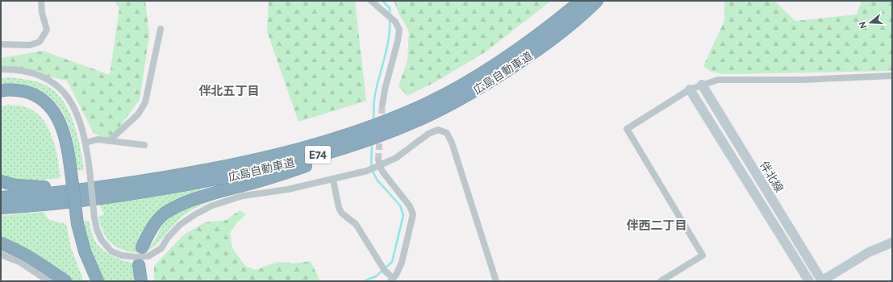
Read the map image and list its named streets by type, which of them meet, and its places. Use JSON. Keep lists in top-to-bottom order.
{
  "streets": {
    "highway": ["広島自動車道", "E74"],
    "street": ["伴北線"]
  },
  "districts": ["伴北五丁目", "伴西二丁目"],
  "north": "left"
}
